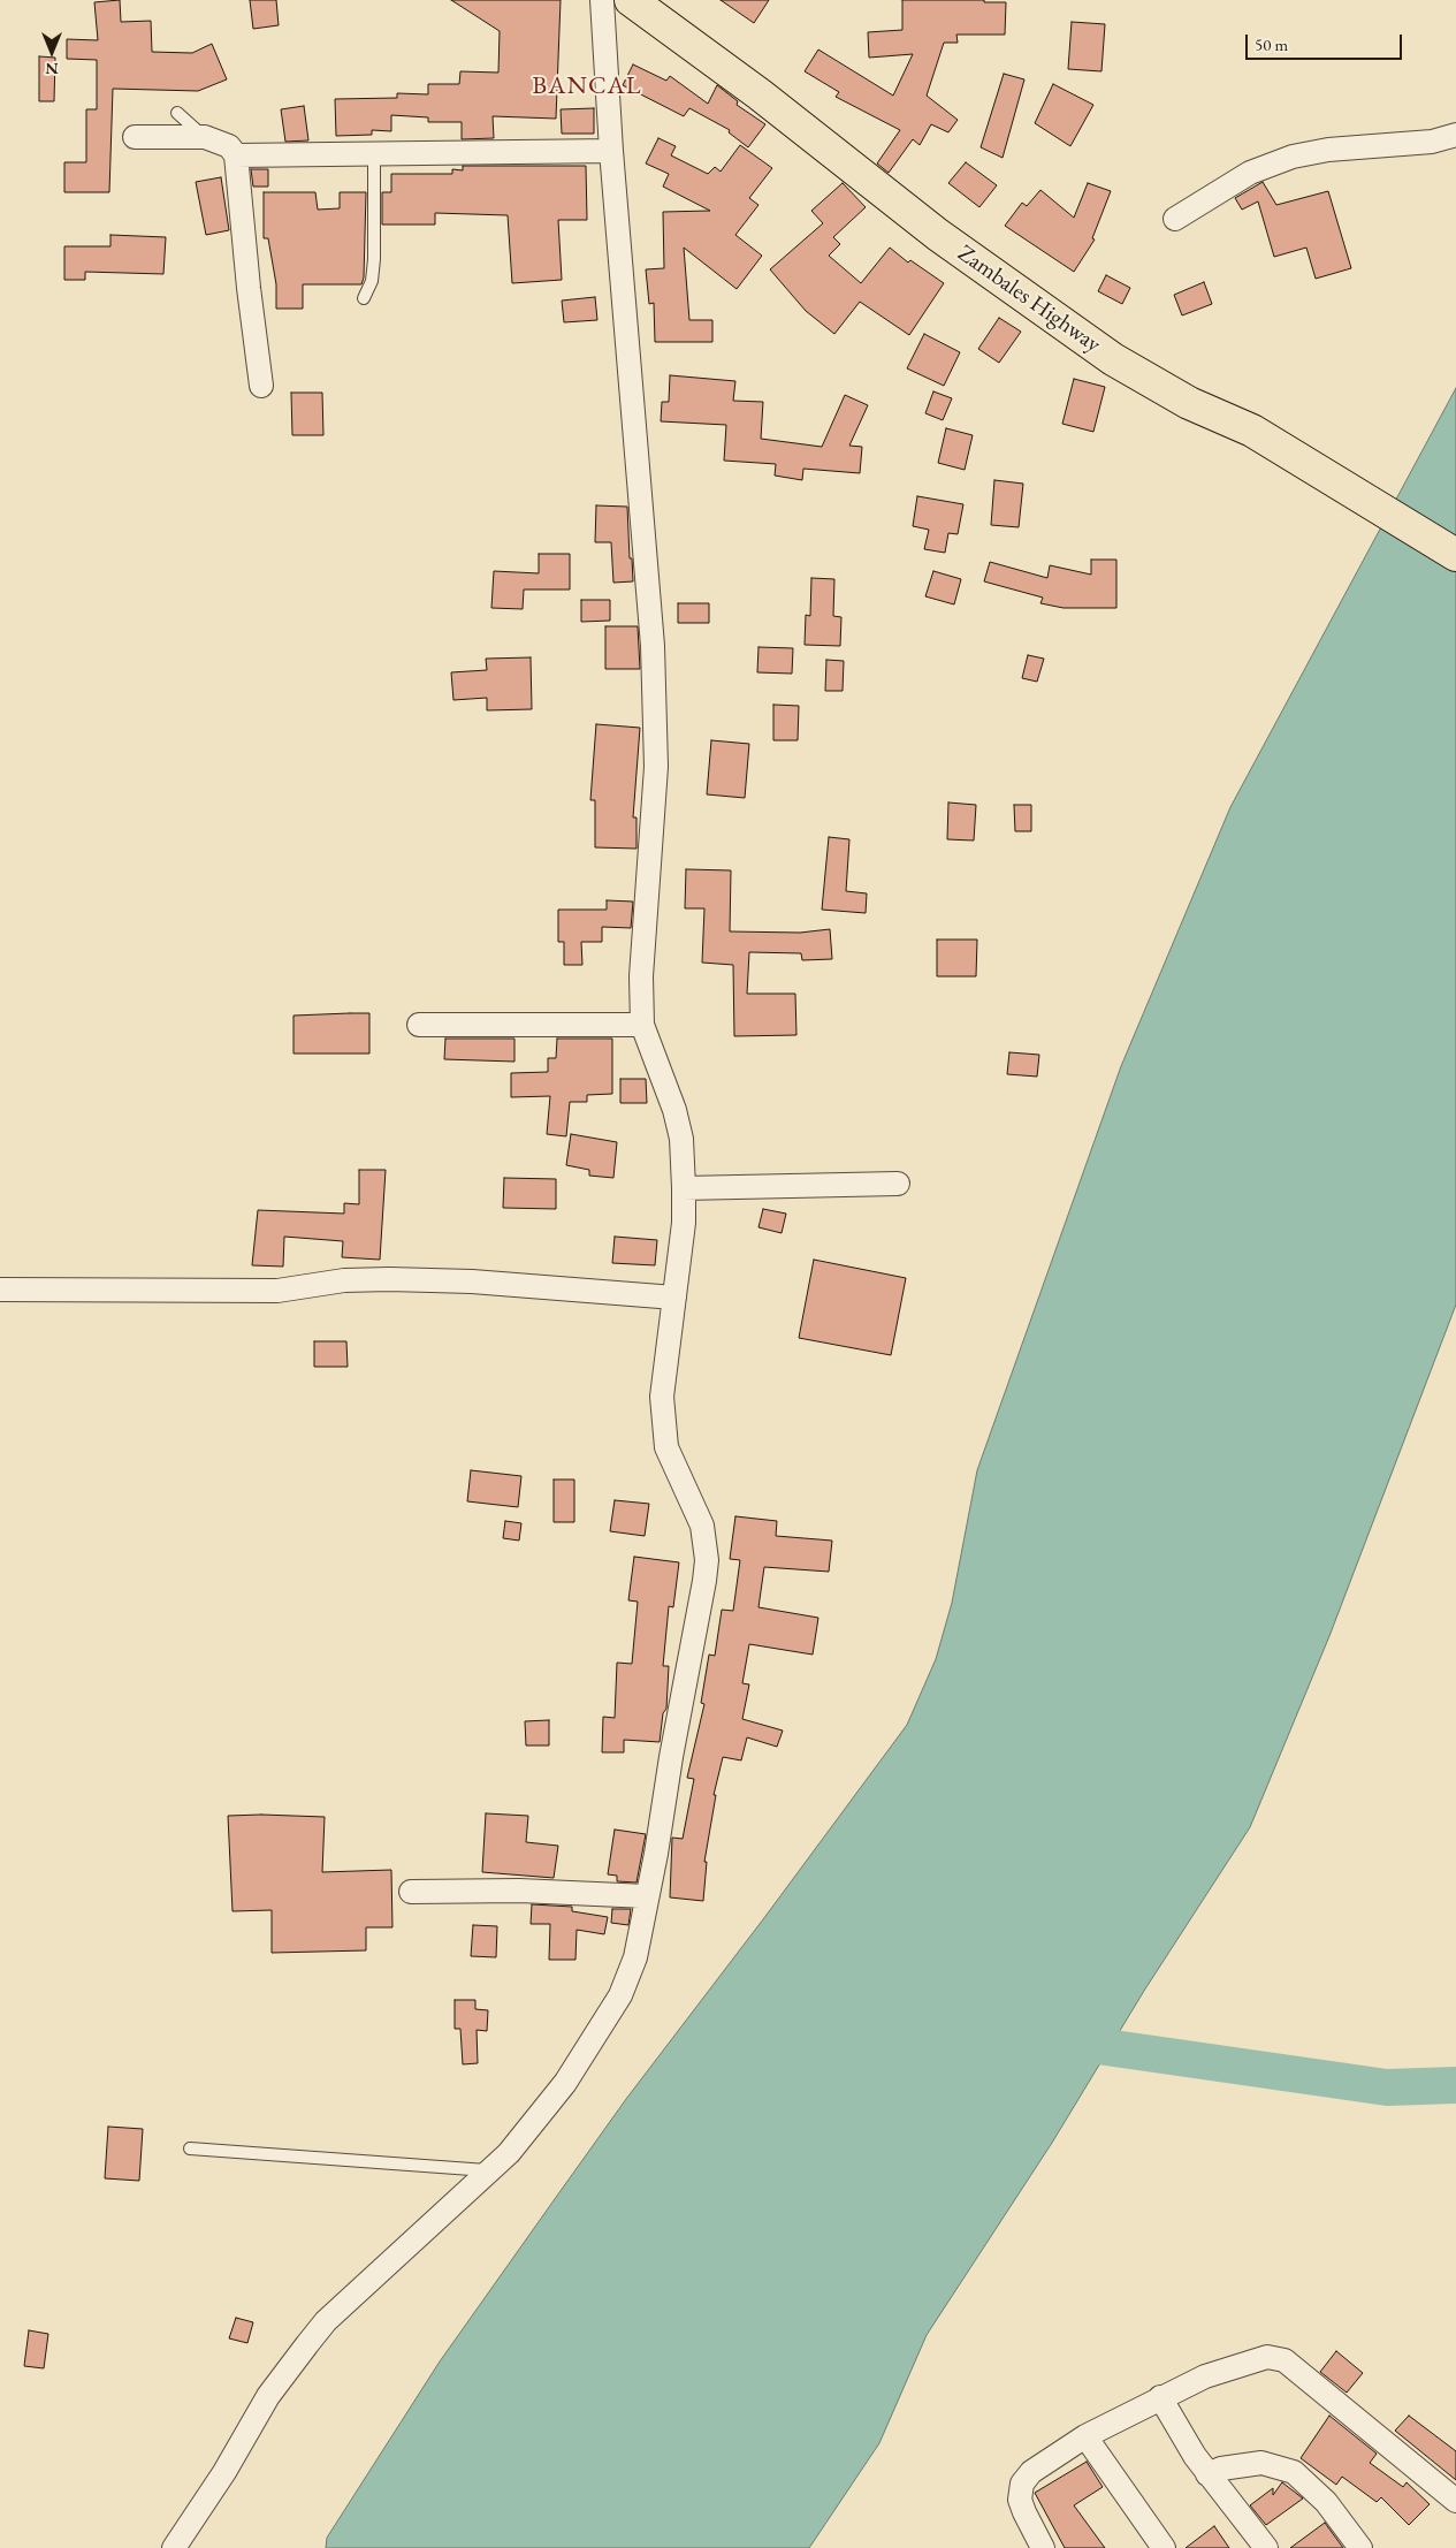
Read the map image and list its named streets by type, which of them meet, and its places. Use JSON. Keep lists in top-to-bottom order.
{
  "streets": {
    "main road": ["Zambales Highway"]
  },
  "districts": ["BANCAL"],
  "scale_bar": "50 m",
  "north": "bottom"
}
